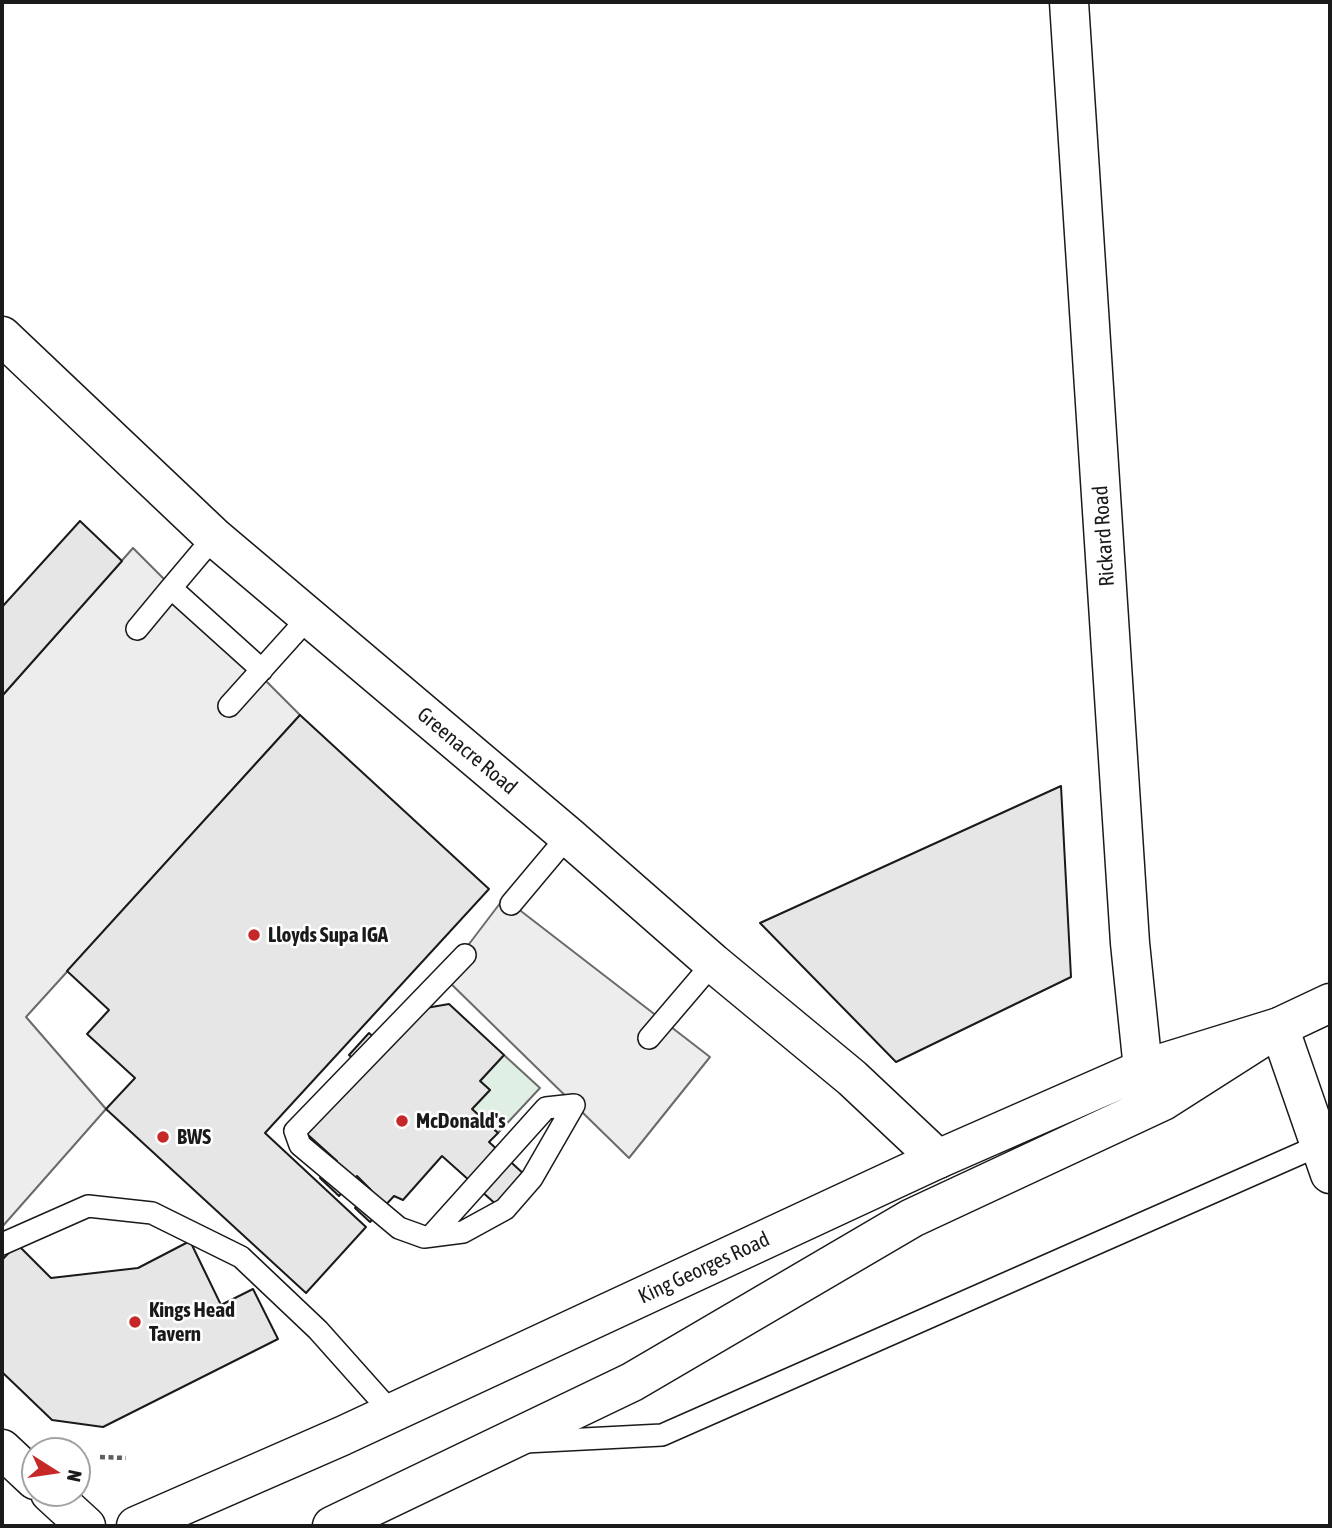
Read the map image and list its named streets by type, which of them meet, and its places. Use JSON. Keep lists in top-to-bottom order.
{
  "streets": {
    "main road": ["Rickard Road", "Greenacre Road", "King Georges Road"]
  },
  "crossings": [
    ["Rickard Road", "King Georges Road"],
    ["Greenacre Road", "King Georges Road"]
  ],
  "places": [
    "Lloyds Supa IGA",
    "McDonald's",
    "BWS",
    "Kings Head Tavern"
  ],
  "north": "right"
}
